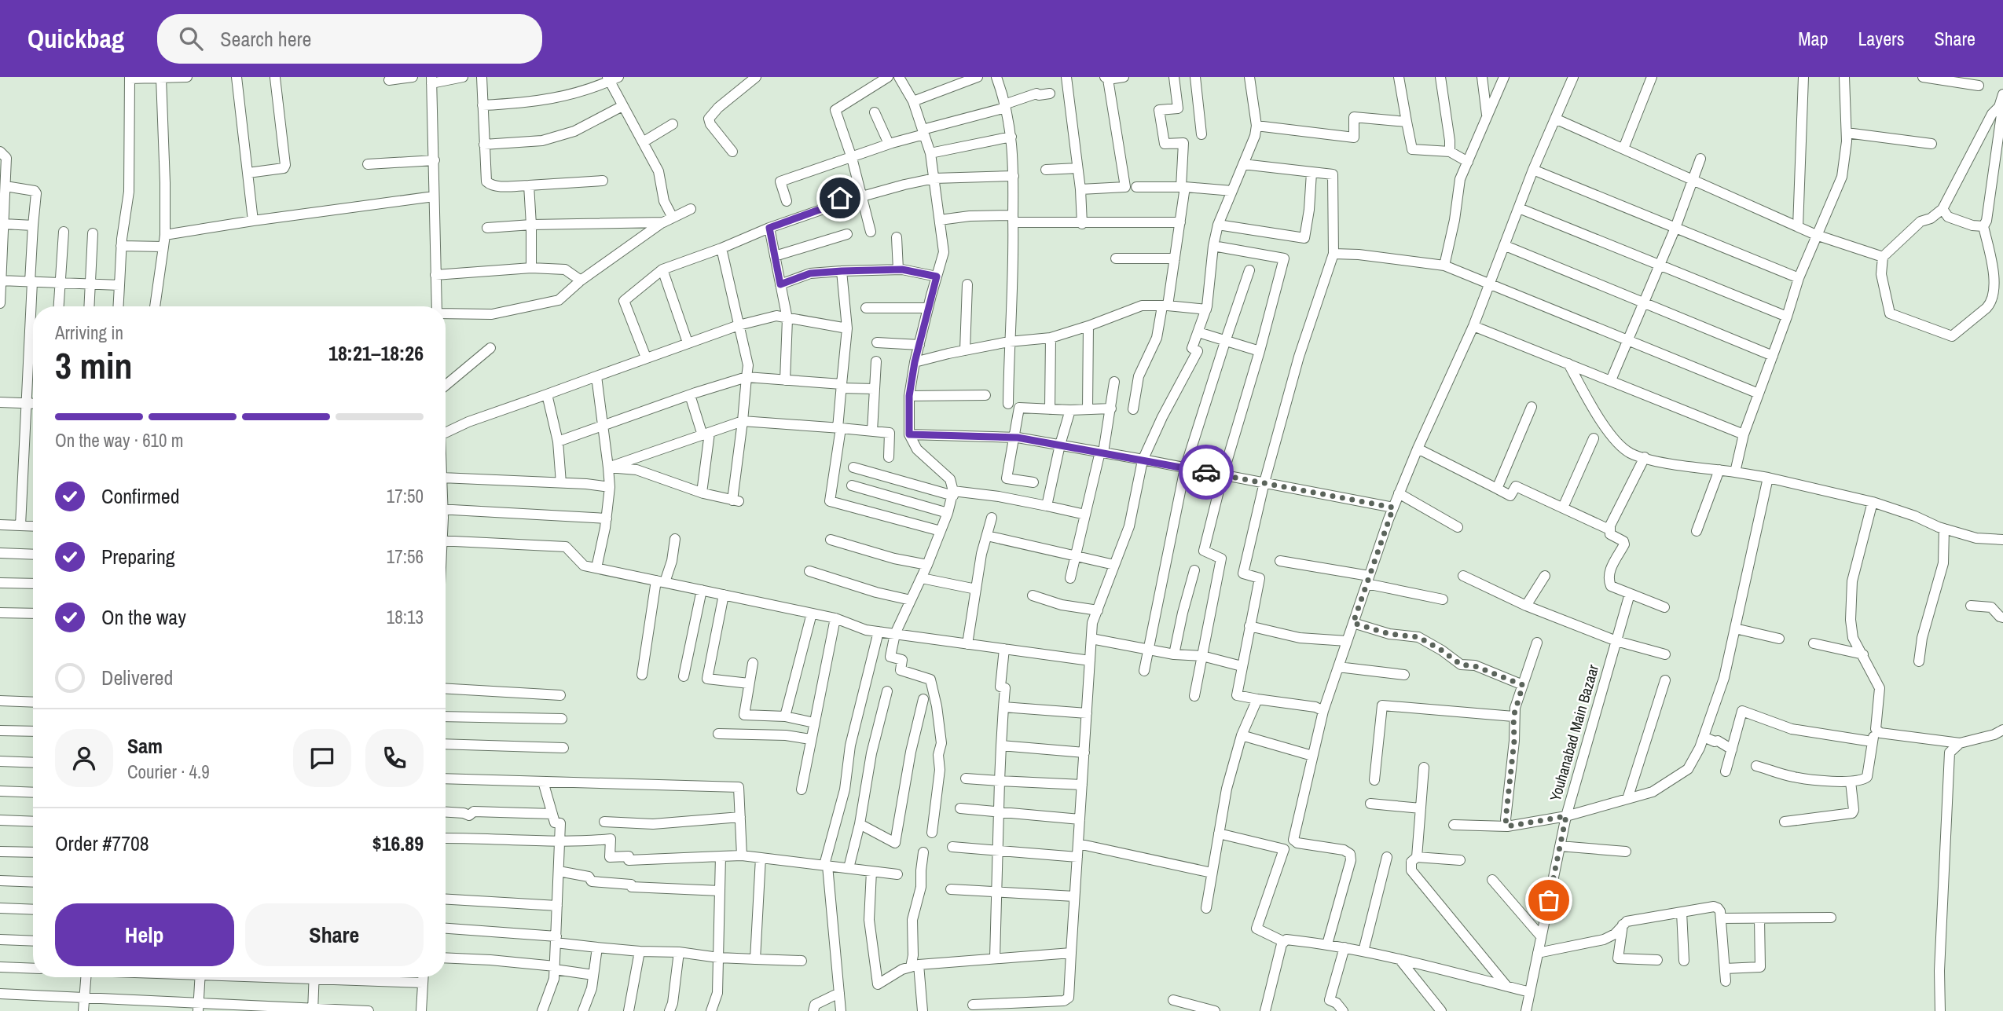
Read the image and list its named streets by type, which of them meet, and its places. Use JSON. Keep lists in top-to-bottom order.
{
  "streets": {
    "street": ["Youhanabad Main Bazaar"]
  },
  "page": {
    "header": "Quickbag",
    "search": "Search here",
    "nav": ["Map", "Layers", "Share"],
    "heading": ["3 min", "Arriving in", "18:21–18:26"],
    "panel": [
      "Sam",
      "Courier · 4.9",
      "Order #7708",
      "$16.89"
    ],
    "bar": "On the way · 610 m",
    "list": [
      ["Confirmed", "17:50"],
      ["Preparing", "17:56"],
      ["On the way", "18:13"],
      "Delivered"
    ],
    "buttons": ["Help", "Share"]
  }
}
